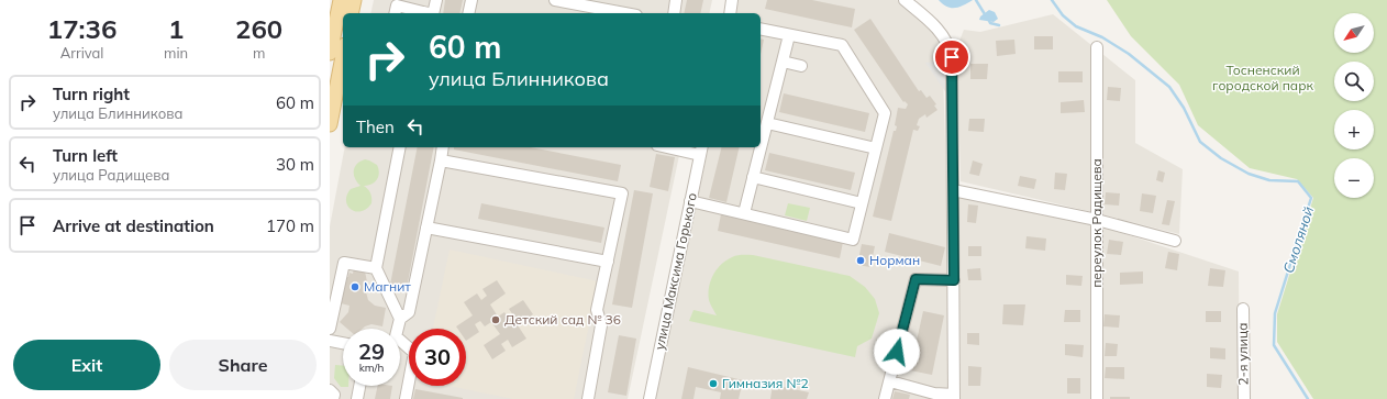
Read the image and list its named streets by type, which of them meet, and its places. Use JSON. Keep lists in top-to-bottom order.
{
  "streets": {
    "street": ["переулок Радищева", "улица Максима Горького", "2-я улица"]
  },
  "water": ["Смоляной"],
  "parks": ["Тосненский городской парк"],
  "places": [
    "Норман",
    "Магнит",
    "Детский сад № 36",
    "Гимназия №2"
  ],
  "north": "bottom left",
  "page": {
    "eta": [
      "17:36",
      "Arrival",
      "1",
      "min",
      "260",
      "m"
    ],
    "map_buttons": ["+", "−"],
    "turn": ["60 m", "улица Блинникова"],
    "list": [
      {
        "name": "Turn right",
        "note": "улица Блинникова",
        "value": "60 m"
      },
      {
        "name": "Turn left",
        "note": "улица Радищева",
        "value": "30 m"
      },
      {
        "name": "Arrive at destination",
        "value": "170 m"
      }
    ],
    "then": "Then",
    "speed": "29 km/h",
    "limit": "30",
    "buttons": ["Exit", "Share"]
  }
}
